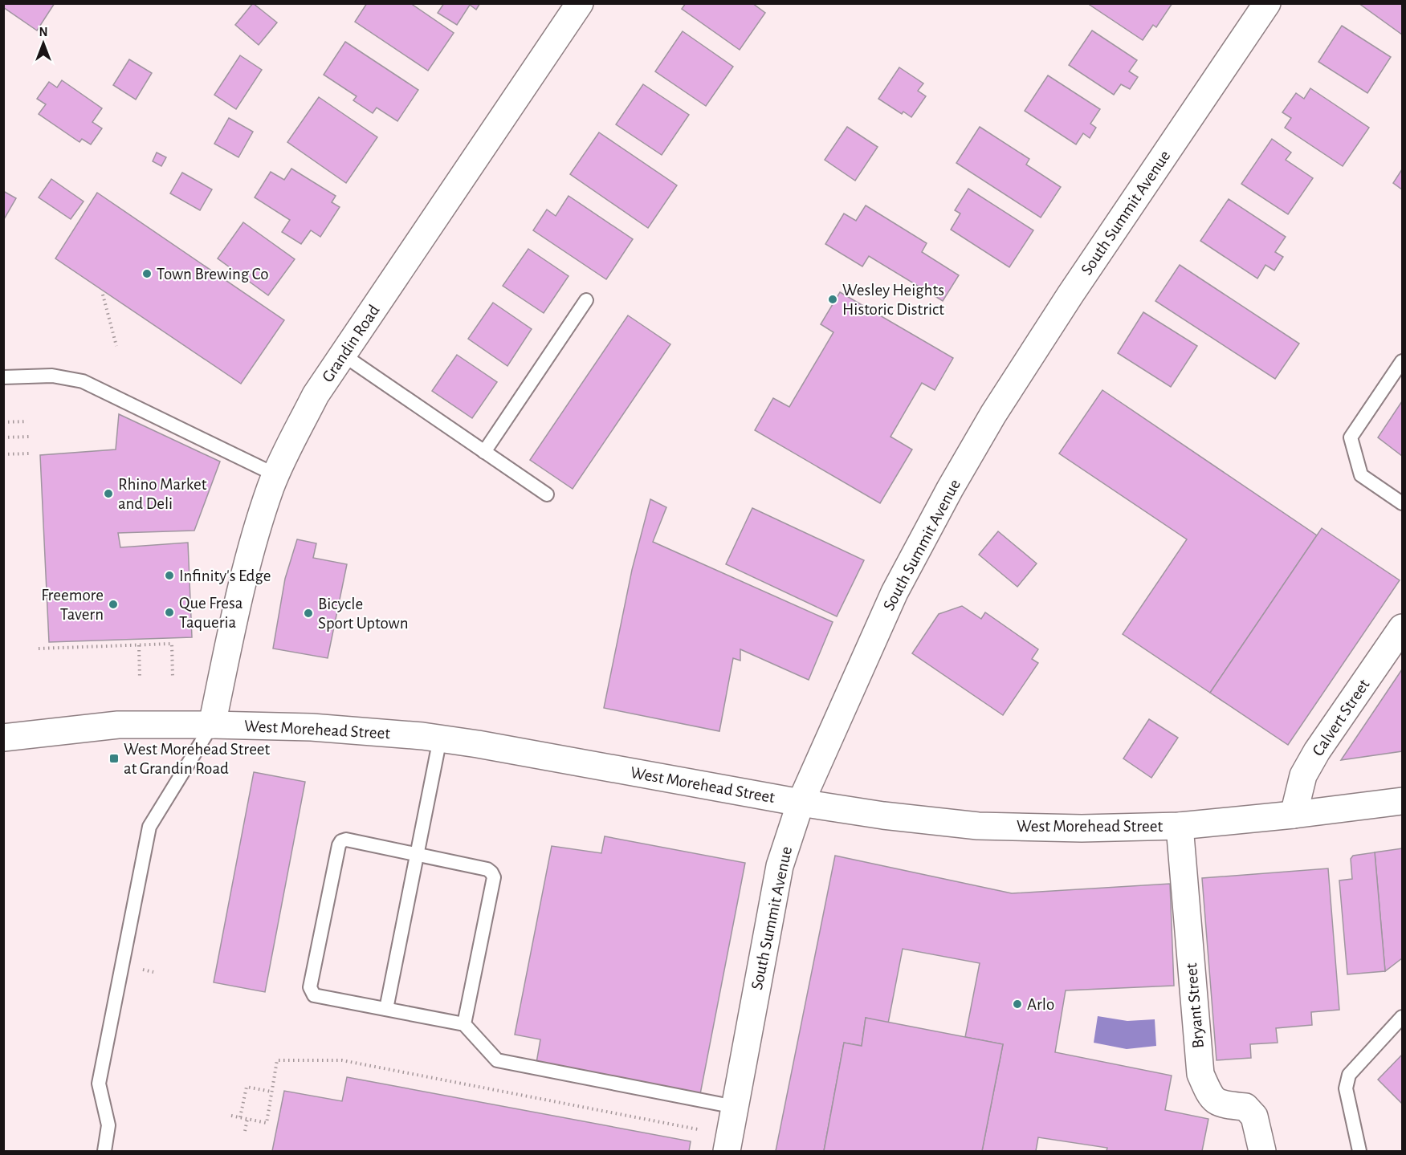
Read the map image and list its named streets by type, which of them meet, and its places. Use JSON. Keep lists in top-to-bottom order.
{
  "streets": {
    "street": [
      "South Summit Avenue",
      "Grandin Road",
      "Calvert Street",
      "West Morehead Street",
      "Bryant Street"
    ]
  },
  "crossings": [
    ["South Summit Avenue", "West Morehead Street"],
    ["Grandin Road", "West Morehead Street"],
    ["Calvert Street", "West Morehead Street"],
    ["West Morehead Street", "Bryant Street"]
  ],
  "places": {
    "other": [
      "Town Brewing Co",
      "Wesley Heights Historic District",
      "Rhino Market and Deli",
      "Infinity's Edge",
      "Freemore Tavern",
      "Que Fresa Taqueria",
      "Bicycle Sport Uptown",
      "Arlo"
    ],
    "transit": ["West Morehead Street at Grandin Road"]
  },
  "north": "top"
}
